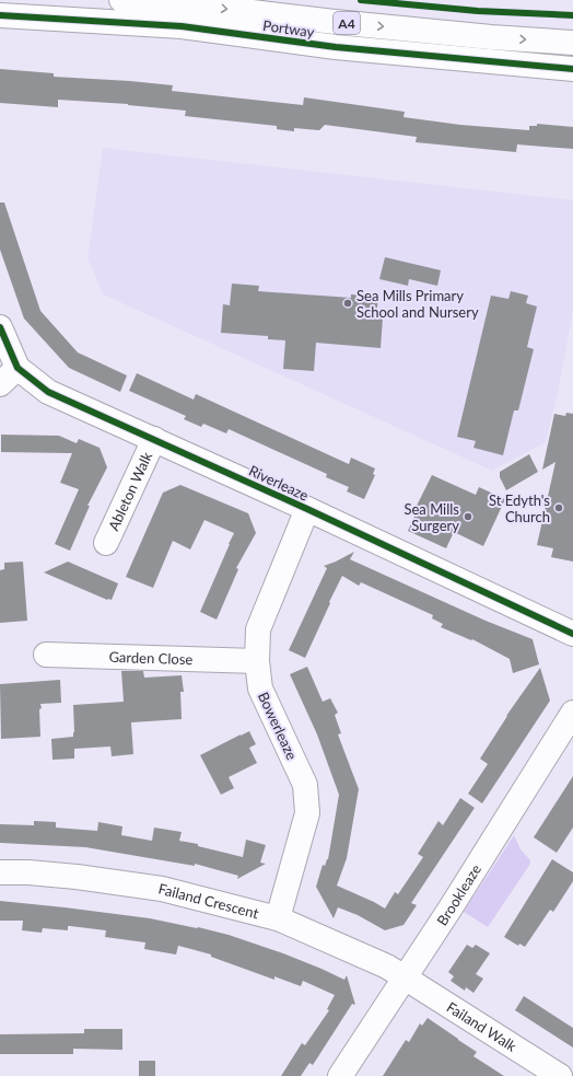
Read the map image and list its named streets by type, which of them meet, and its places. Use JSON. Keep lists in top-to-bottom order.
{
  "streets": {
    "main road": [
      "A4",
      "Portway",
      "Riverleaze",
      "Ableton Walk",
      "Garden Close",
      "Bowerleaze",
      "Brookleaze",
      "Failand Crescent",
      "Failand Walk"
    ]
  },
  "crossings": [
    ["Riverleaze", "Ableton Walk"],
    ["Riverleaze", "Bowerleaze"],
    ["Garden Close", "Bowerleaze"],
    ["Bowerleaze", "Failand Crescent"],
    ["Brookleaze", "Failand Crescent"],
    ["Brookleaze", "Failand Walk"],
    ["Failand Crescent", "Failand Walk"]
  ],
  "places": ["Sea Mills Primary School and Nursery", "St Edyth's Church", "Sea Mills Surgery"]
}
